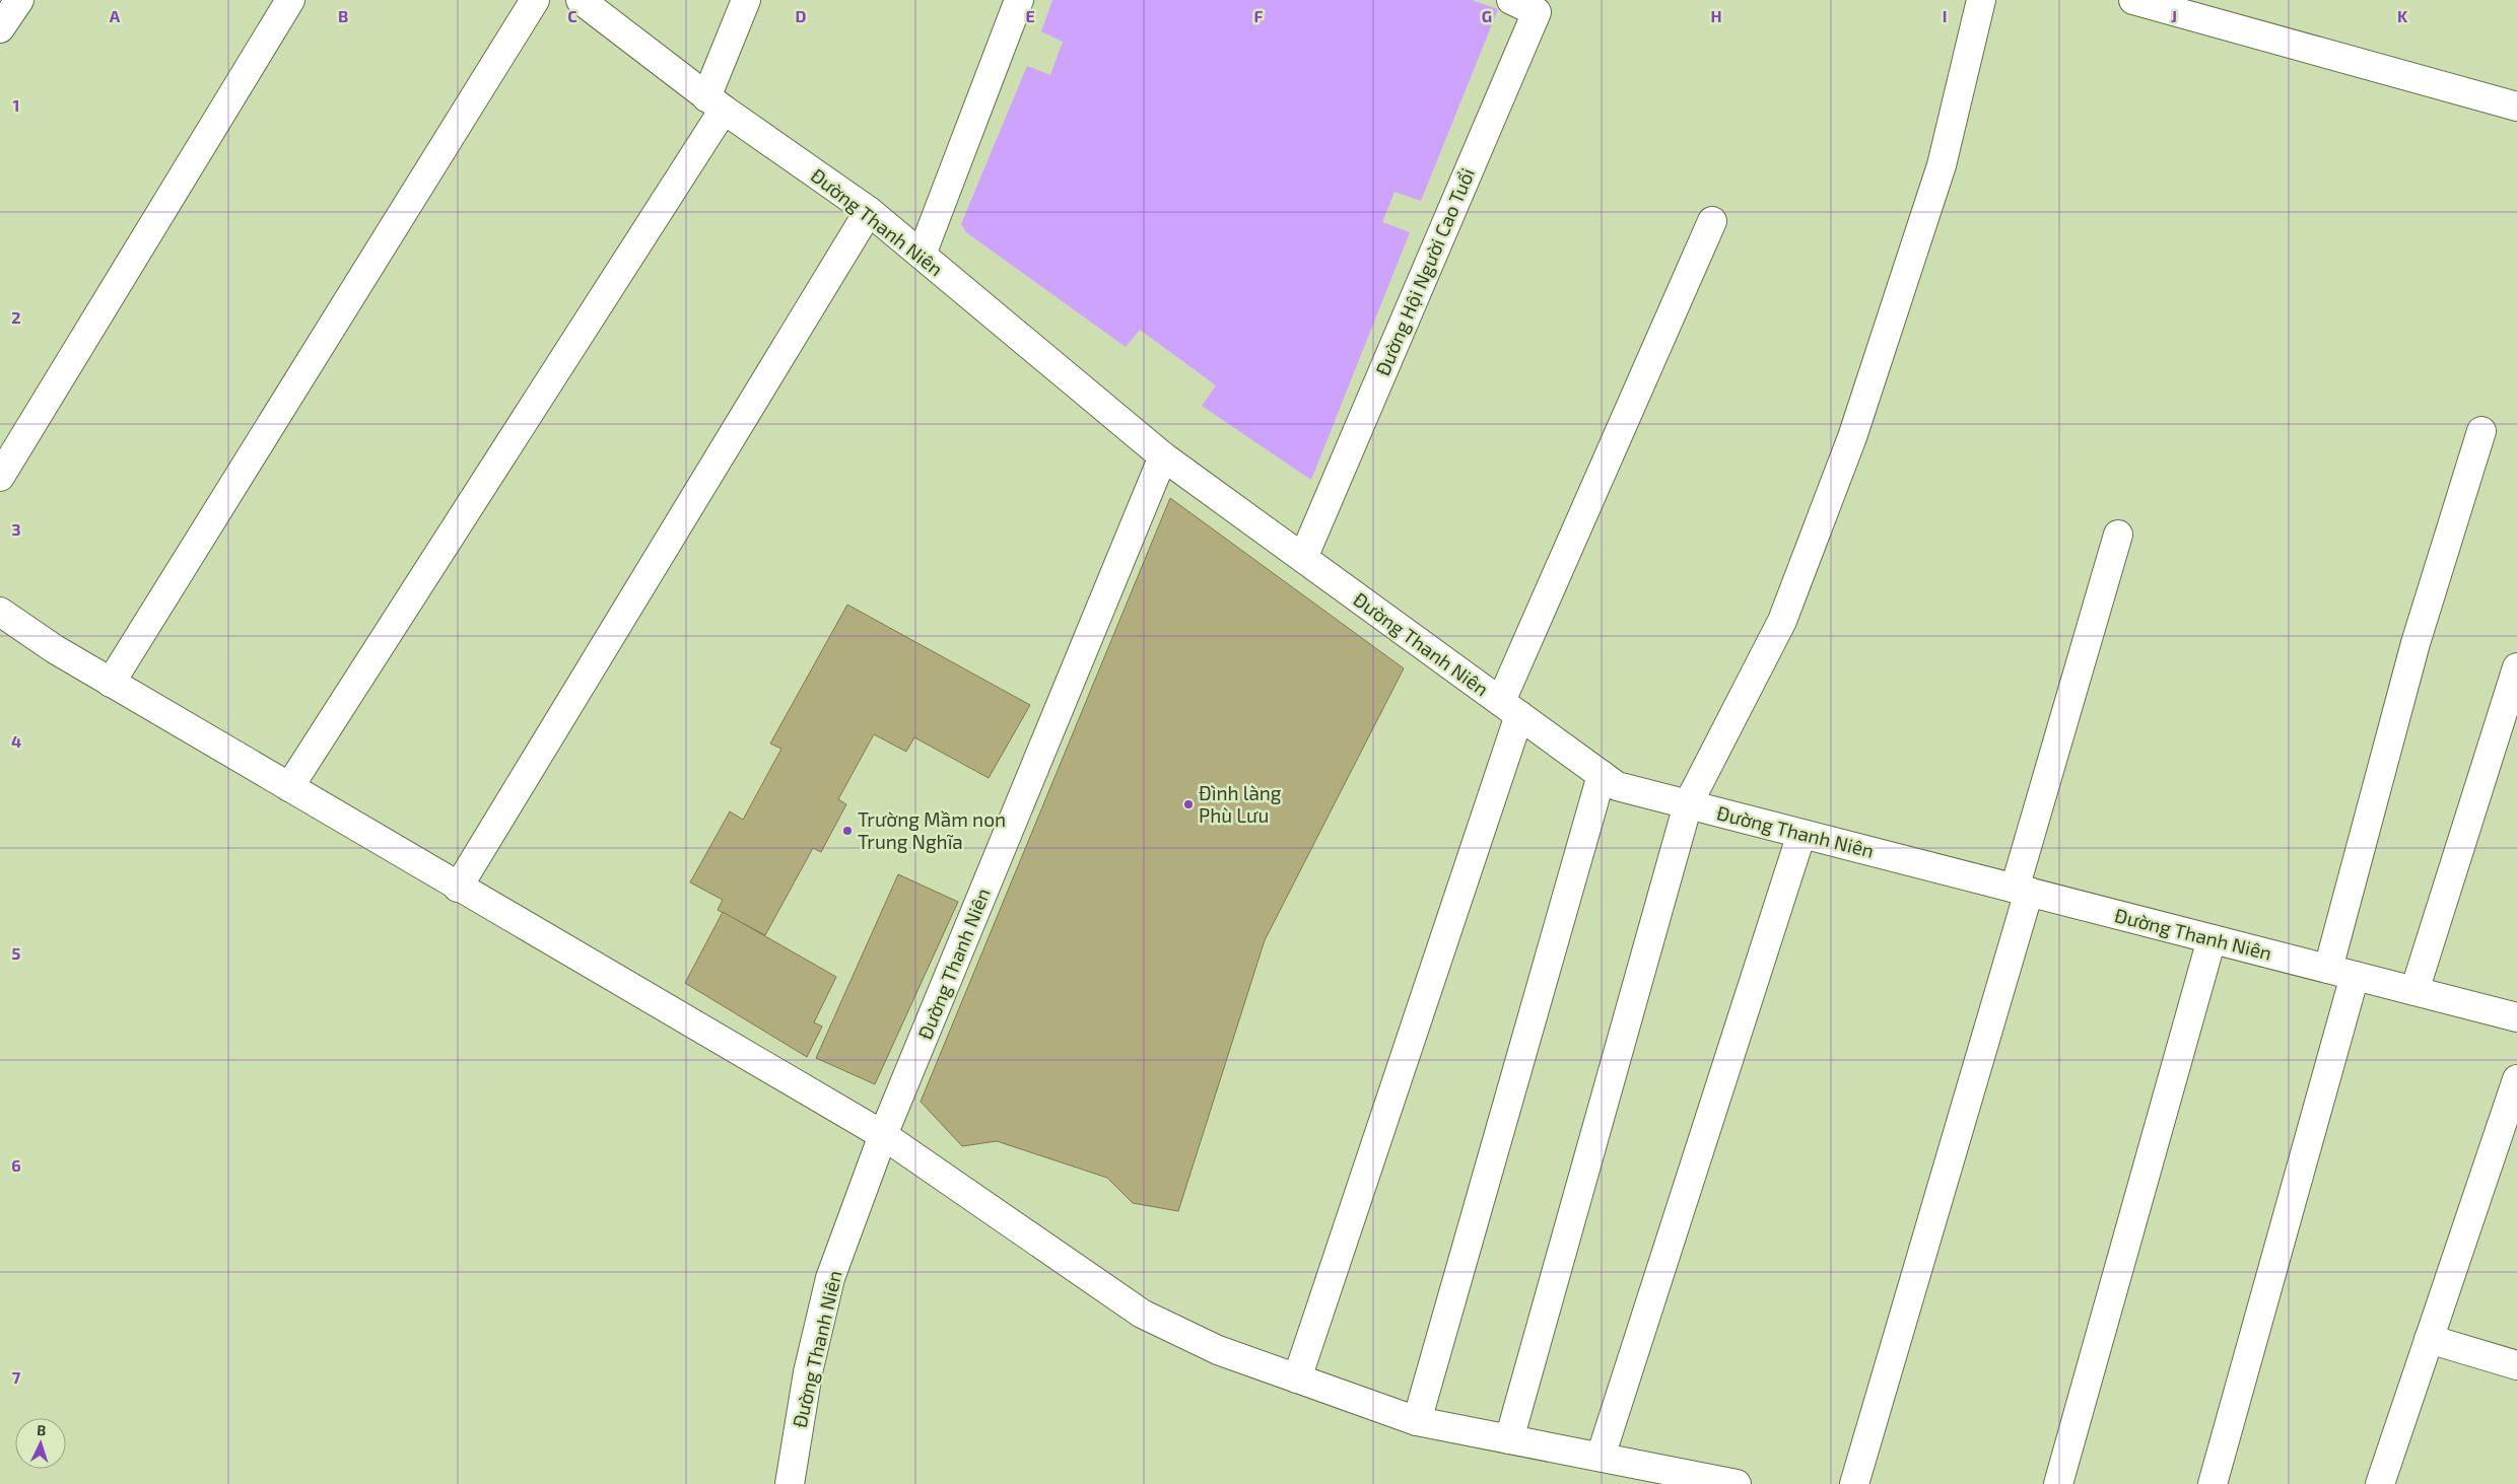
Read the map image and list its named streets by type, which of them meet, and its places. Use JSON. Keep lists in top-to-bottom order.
{
  "streets": {
    "street": ["Đường Thanh Niên", "Đường Hội Người Cao Tuổi"]
  },
  "crossings": [
    ["Đường Thanh Niên", "Đường Hội Người Cao Tuổi"]
  ],
  "places": ["Đình làng Phù Lưu", "Trường Mầm non Trung Nghĩa"],
  "north": "top",
  "grid": {
    "columns": [
      "A",
      "B",
      "C",
      "D",
      "E",
      "F",
      "G",
      "H",
      "I",
      "J",
      "K"
    ],
    "rows": [
      "1",
      "2",
      "3",
      "4",
      "5",
      "6",
      "7"
    ]
  }
}
